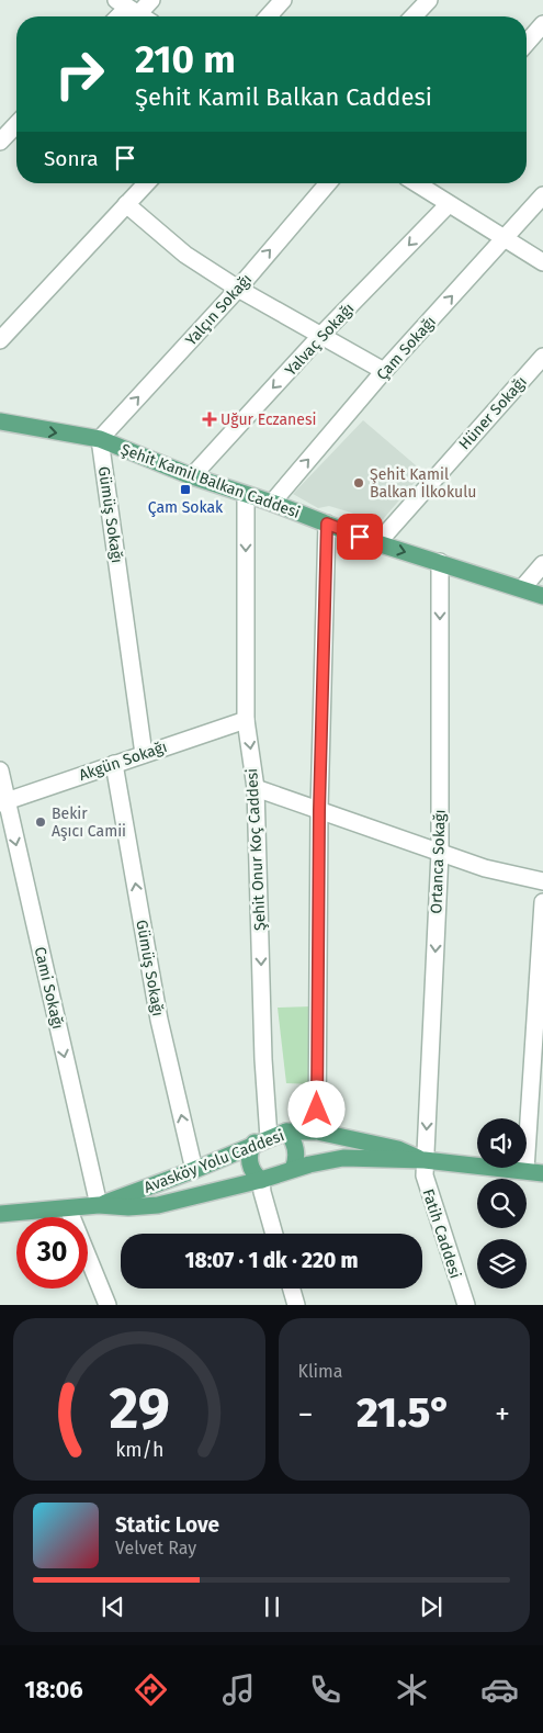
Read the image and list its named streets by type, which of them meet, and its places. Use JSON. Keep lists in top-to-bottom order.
{
  "streets": {
    "main road": ["Şehit Kamil Balkan Caddesi", "Avasköy Yolu Caddesi"],
    "street": [
      "Yalçın Sokağı",
      "Yalvaç Sokağı",
      "Çam Sokağı",
      "Hüner Sokağı",
      "Gümüş Sokağı",
      "Akgün Sokağı",
      "Şehit Onur Koç Caddesi",
      "Ortanca Sokağı",
      "Cami Sokağı",
      "Fatih Caddesi"
    ]
  },
  "crossings": [
    ["Yalçın Sokağı", "Şehit Kamil Balkan Caddesi"],
    ["Yalçın Sokağı", "Gümüş Sokağı"],
    ["Yalvaç Sokağı", "Şehit Kamil Balkan Caddesi"],
    ["Çam Sokağı", "Şehit Kamil Balkan Caddesi"],
    ["Hüner Sokağı", "Şehit Kamil Balkan Caddesi"],
    ["Şehit Kamil Balkan Caddesi", "Gümüş Sokağı"],
    ["Şehit Kamil Balkan Caddesi", "Şehit Onur Koç Caddesi"],
    ["Şehit Kamil Balkan Caddesi", "Ortanca Sokağı"],
    ["Gümüş Sokağı", "Akgün Sokağı"],
    ["Gümüş Sokağı", "Avasköy Yolu Caddesi"],
    ["Akgün Sokağı", "Şehit Onur Koç Caddesi"],
    ["Akgün Sokağı", "Cami Sokağı"],
    ["Şehit Onur Koç Caddesi", "Avasköy Yolu Caddesi"],
    ["Ortanca Sokağı", "Avasköy Yolu Caddesi"],
    ["Ortanca Sokağı", "Fatih Caddesi"],
    ["Cami Sokağı", "Avasköy Yolu Caddesi"],
    ["Avasköy Yolu Caddesi", "Fatih Caddesi"]
  ],
  "one_way": [
    "Yalvaç Sokağı",
    "Çam Sokağı",
    "Gümüş Sokağı",
    "Cami Sokağı"
  ],
  "places": {
    "health": ["Uğur Eczanesi"],
    "other": ["Şehit Kamil Balkan İlkokulu", "Bekir Aşıcı Camii"],
    "transit": ["Çam Sokak"]
  },
  "page": {
    "turn": ["210 m", "Şehit Kamil Balkan Caddesi"],
    "then": "Sonra",
    "limit": "30",
    "trip": "18:07 · 1 dk · 220 m",
    "tile": "Klima",
    "heat": ["−", "21.5°", "+"],
    "song": ["Static Love", "Velvet Ray"],
    "tabs": "18:06",
    "gauge": ["29", "km/h"]
  }
}
